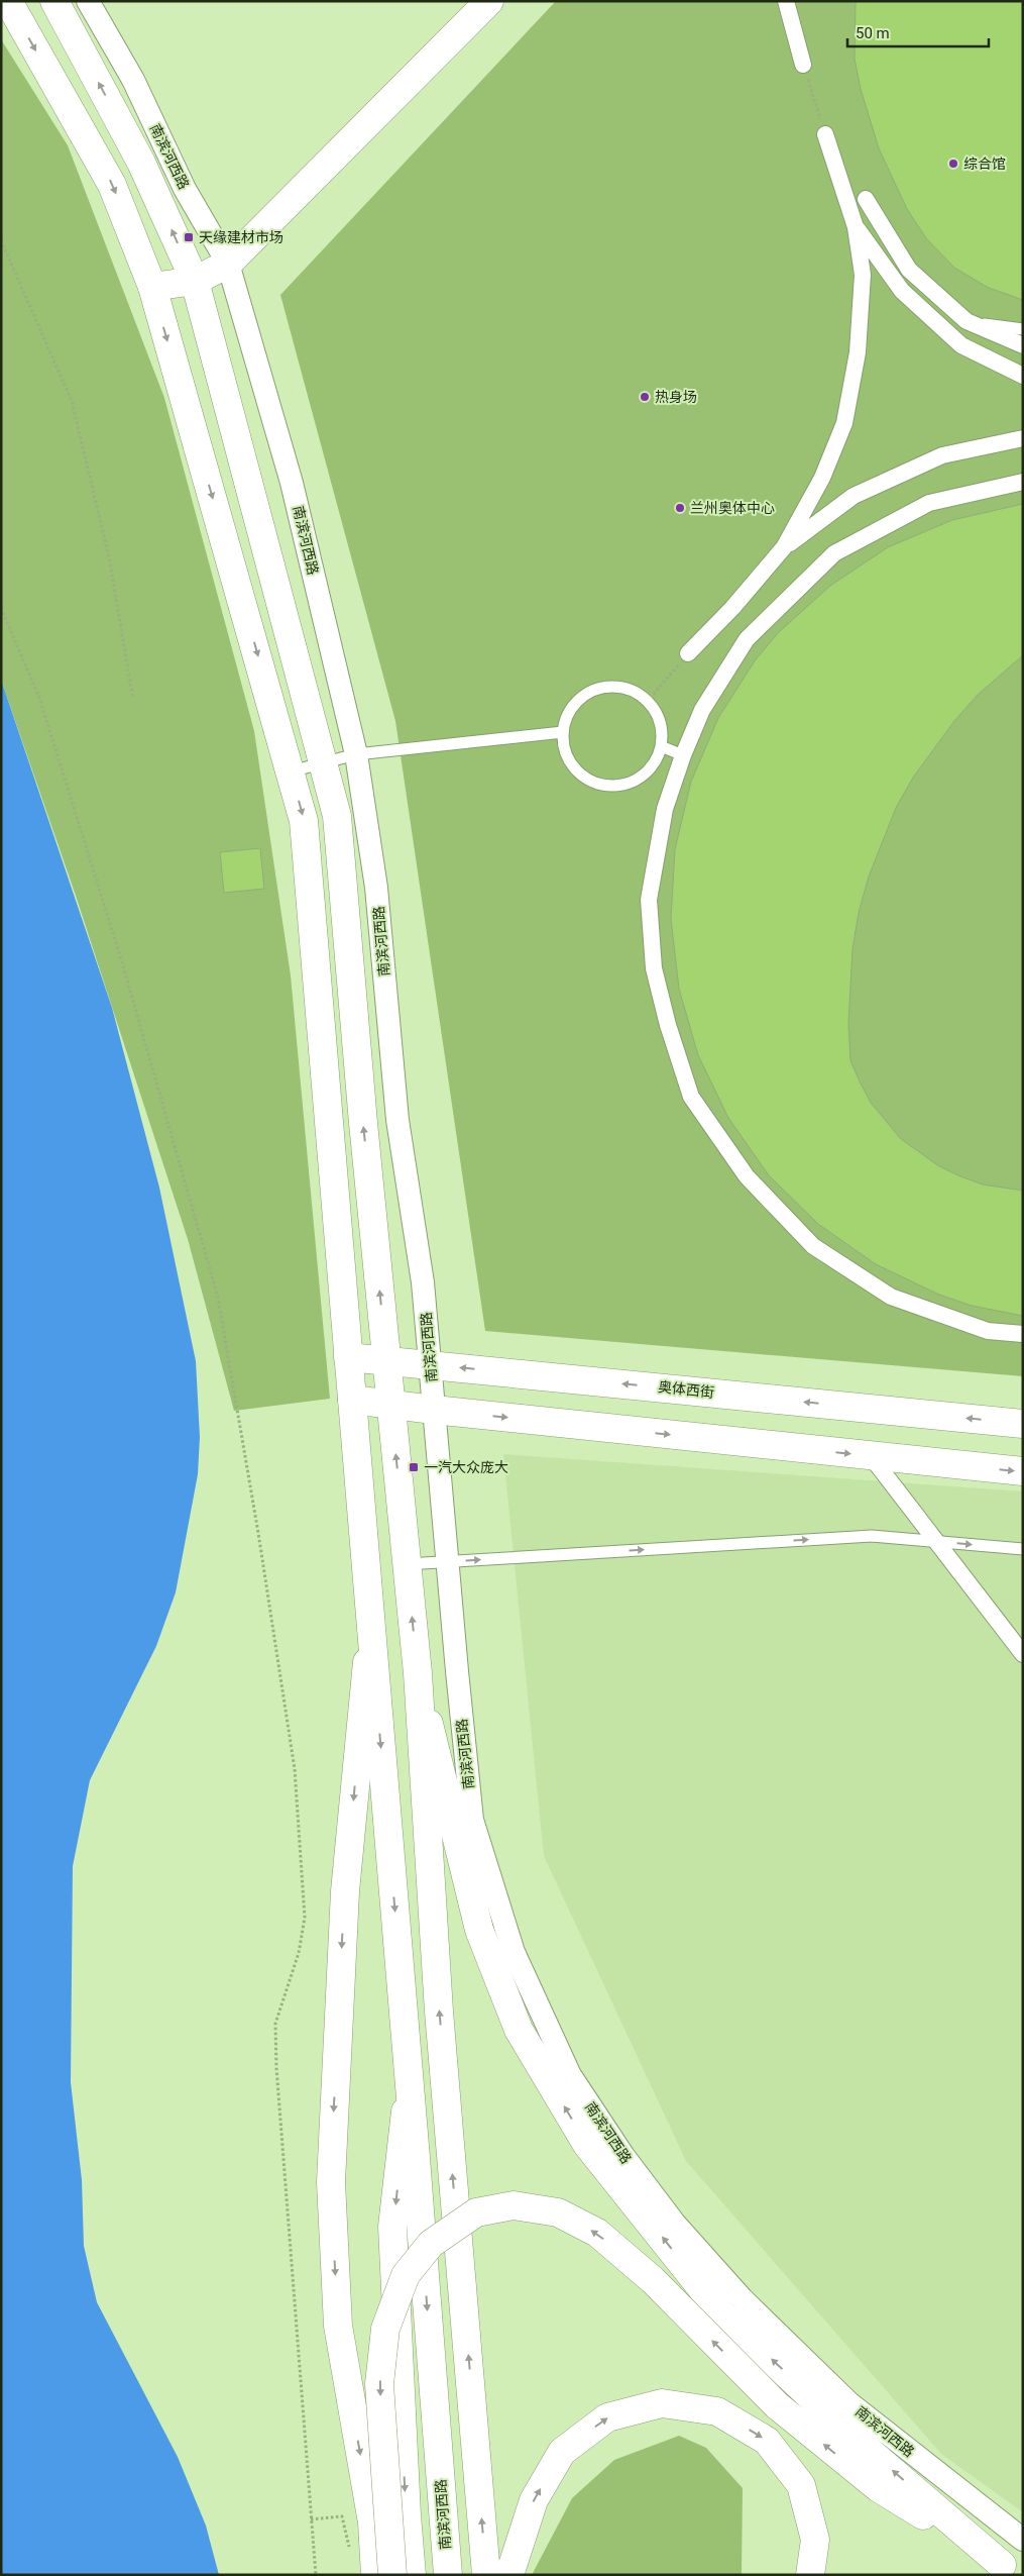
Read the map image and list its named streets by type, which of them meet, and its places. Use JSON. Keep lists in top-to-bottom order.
{
  "streets": {
    "main road": ["南滨河西路", "奥体西街"]
  },
  "crossings": [
    ["南滨河西路", "奥体西街"]
  ],
  "places": {
    "other": ["综合馆", "热身场", "兰州奥体中心"],
    "transit": ["天缘建材市场", "一汽大众庞大"]
  },
  "scale_bar": "50 m"
}
